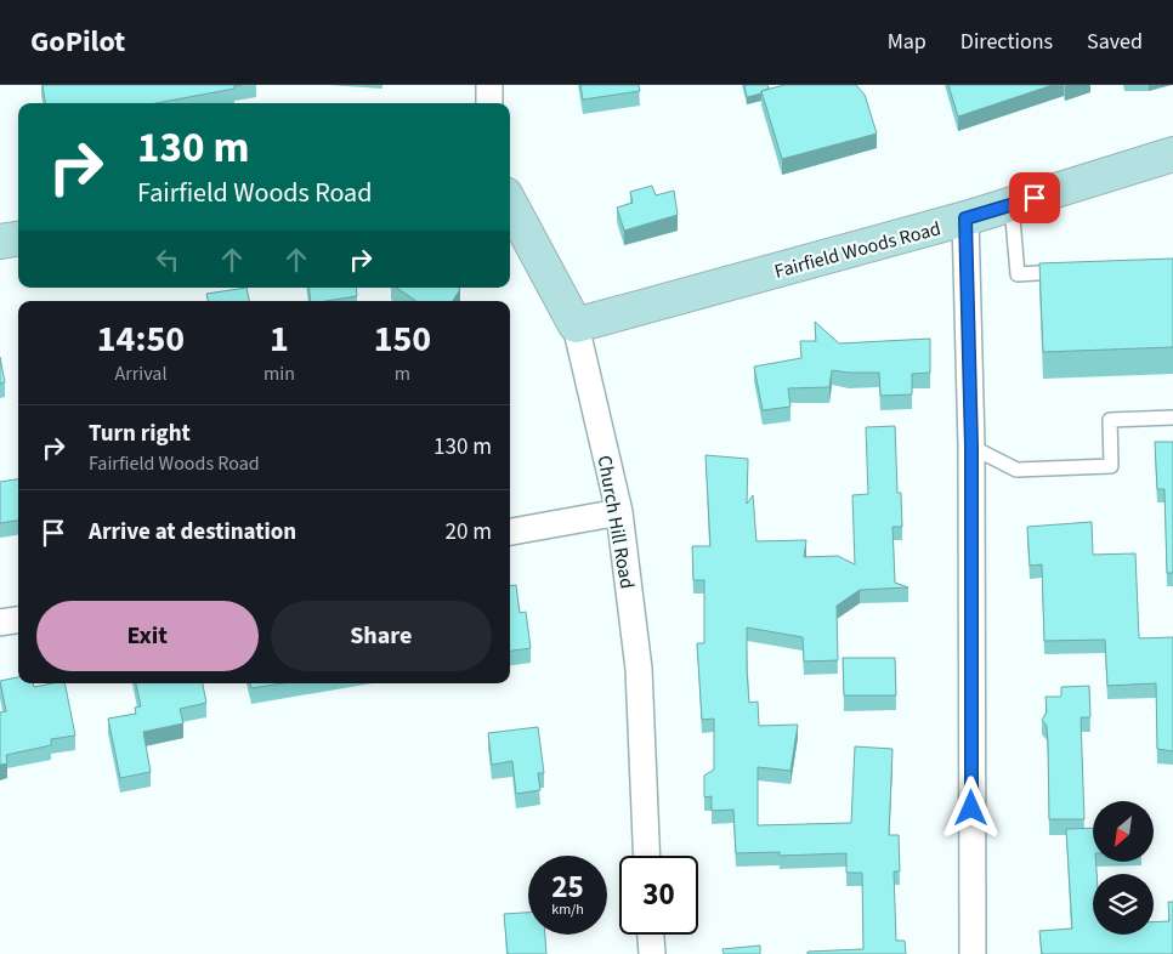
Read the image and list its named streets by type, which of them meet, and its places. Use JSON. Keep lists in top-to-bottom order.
{
  "streets": {
    "main road": ["Fairfield Woods Road", "Church Hill Road"]
  },
  "crossings": [
    ["Fairfield Woods Road", "Church Hill Road"]
  ],
  "north": "bottom left",
  "page": {
    "header": "GoPilot",
    "nav": ["Map", "Directions", "Saved"],
    "turn": ["130 m", "Fairfield Woods Road"],
    "eta": [
      "14:50",
      "Arrival",
      "1",
      "min",
      "150",
      "m"
    ],
    "list": [
      {
        "name": "Turn right",
        "note": "Fairfield Woods Road",
        "value": "130 m"
      },
      {
        "name": "Arrive at destination",
        "value": "20 m"
      }
    ],
    "buttons": ["Exit", "Share"],
    "speed": "25 km/h",
    "limit": "30"
  }
}
